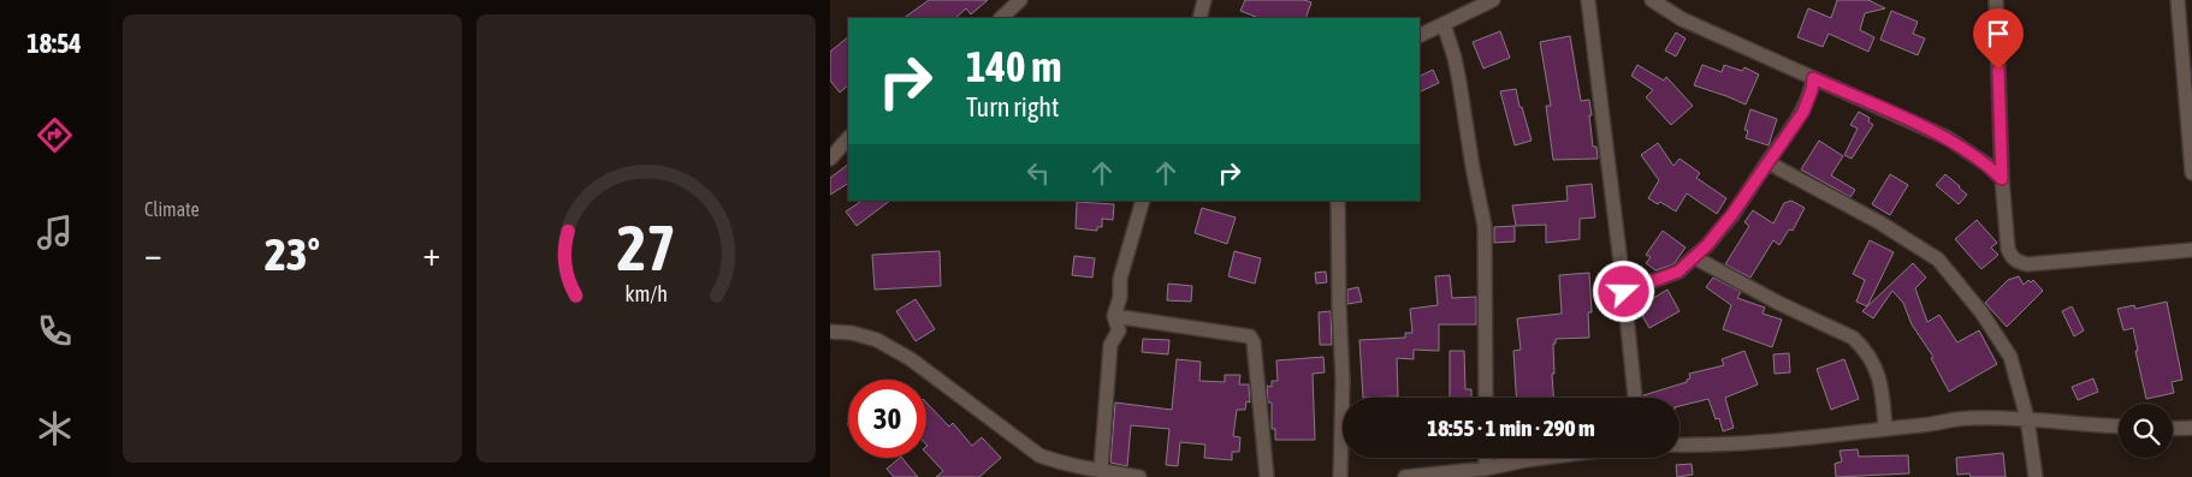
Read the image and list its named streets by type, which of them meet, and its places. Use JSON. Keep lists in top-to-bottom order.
{
  "page": {
    "tabs": "18:54",
    "tile": "Climate",
    "turn": ["140 m", "Turn right"],
    "heat": ["−", "23°", "+"],
    "limit": "30",
    "trip": "18:55 · 1 min · 290 m",
    "gauge": ["27", "km/h"]
  }
}
